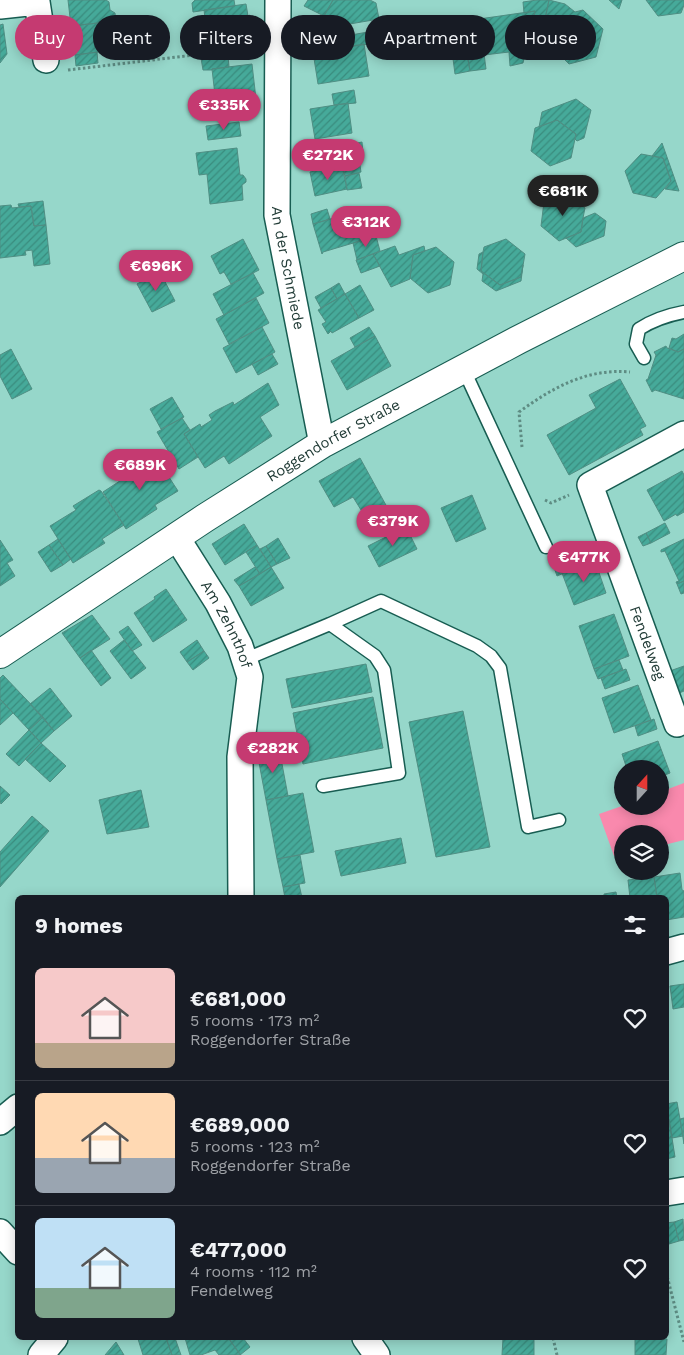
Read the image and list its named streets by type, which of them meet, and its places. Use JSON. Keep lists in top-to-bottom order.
{
  "streets": {
    "main road": ["Roggendorfer Straße"],
    "street": ["An der Schmiede", "Am Zehnthof", "Fendelweg"]
  },
  "crossings": [
    ["An der Schmiede", "Roggendorfer Straße"],
    ["Roggendorfer Straße", "Am Zehnthof"]
  ],
  "north": "top",
  "page": {
    "chip": [
      "Buy",
      "Rent",
      "Filters",
      "New",
      "Apartment",
      "House"
    ],
    "price": [
      "€335K",
      "€272K",
      "€681K",
      "€312K",
      "€696K",
      "€689K",
      "€379K",
      "€477K",
      "€282K"
    ],
    "heading": "9 homes",
    "list": [
      {
        "name": "€681,000",
        "note": "5 rooms · 173 m² · Roggendorfer Straße"
      },
      {
        "name": "€689,000",
        "note": "5 rooms · 123 m² · Roggendorfer Straße"
      },
      {
        "name": "€477,000",
        "note": "4 rooms · 112 m² · Fendelweg"
      }
    ]
  }
}
